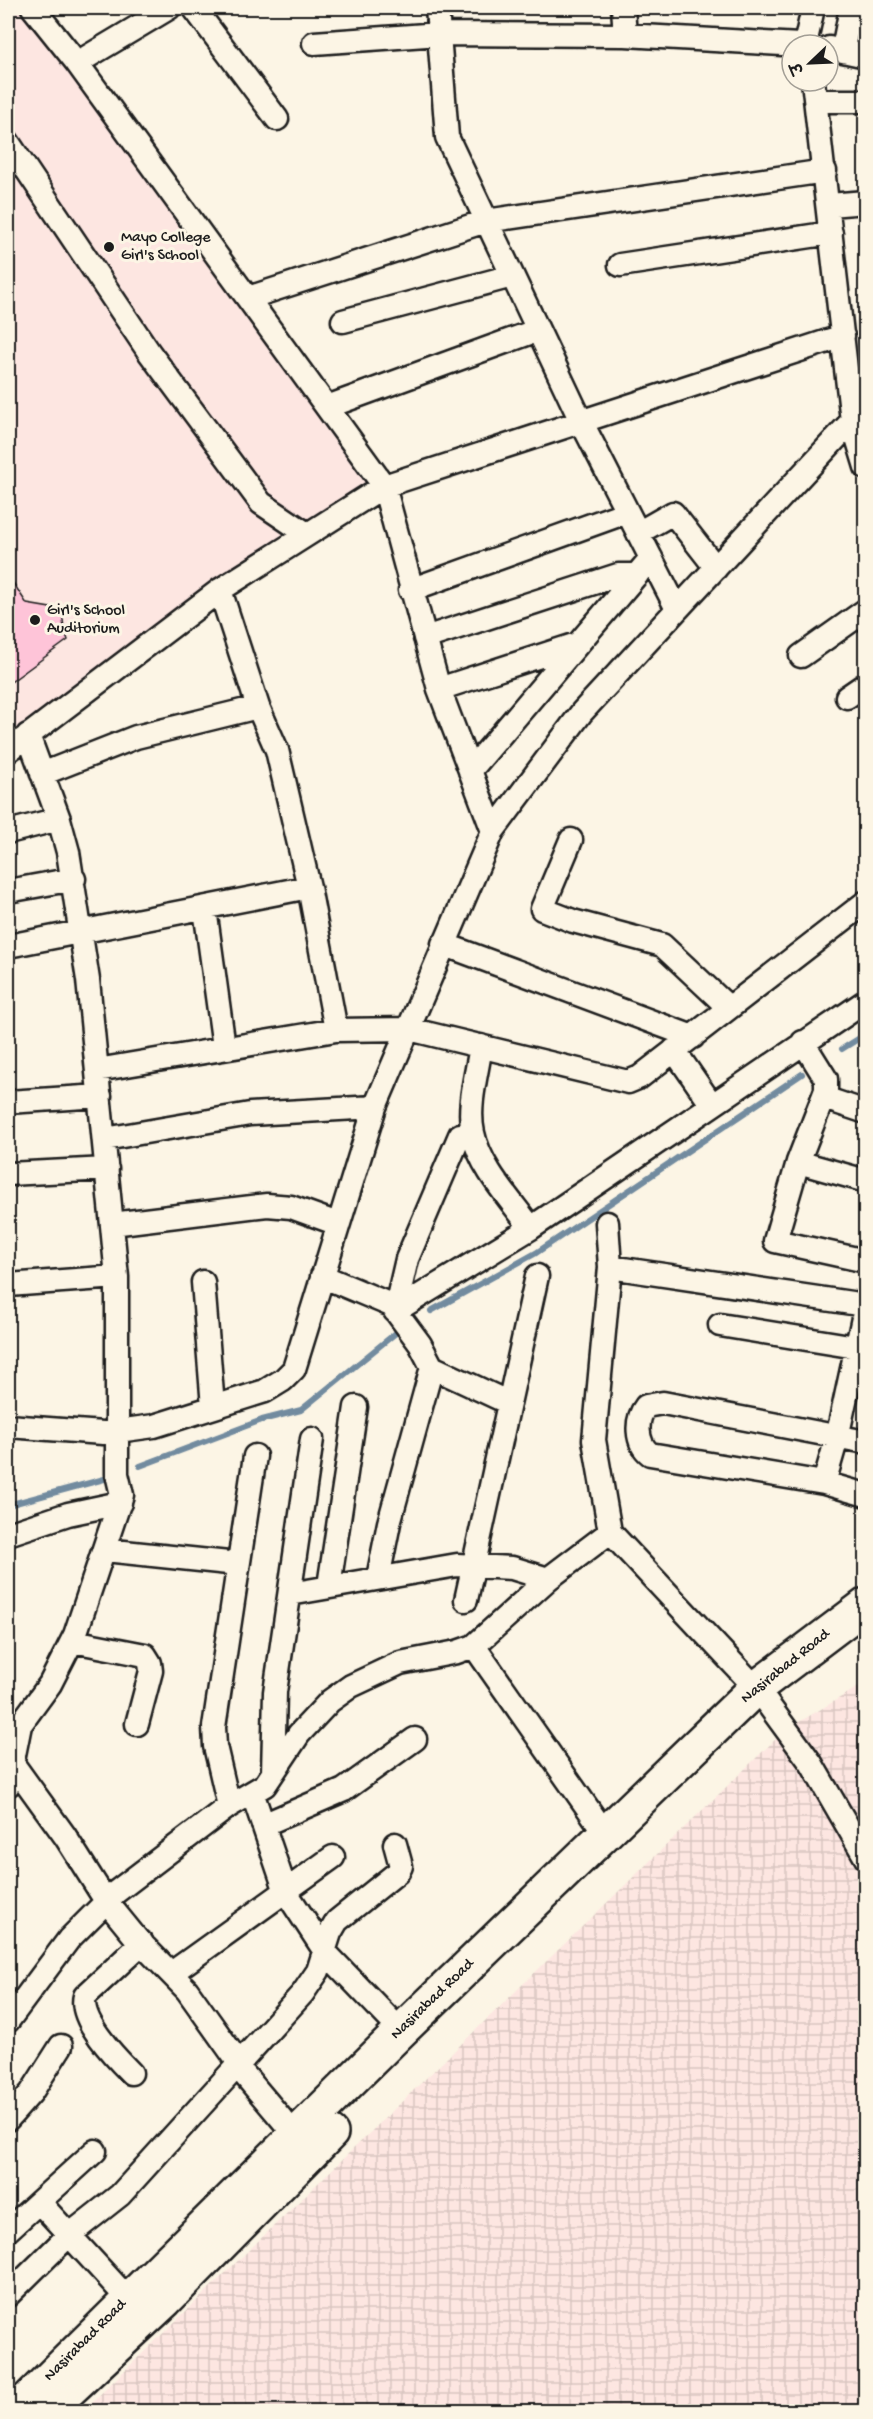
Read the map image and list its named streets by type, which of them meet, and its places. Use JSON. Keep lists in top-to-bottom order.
{
  "streets": {
    "highway": ["Nasirabad Road"]
  },
  "places": ["Mayo College Girl's School", "Girl's School Auditorium"],
  "north": "bottom left"
}
